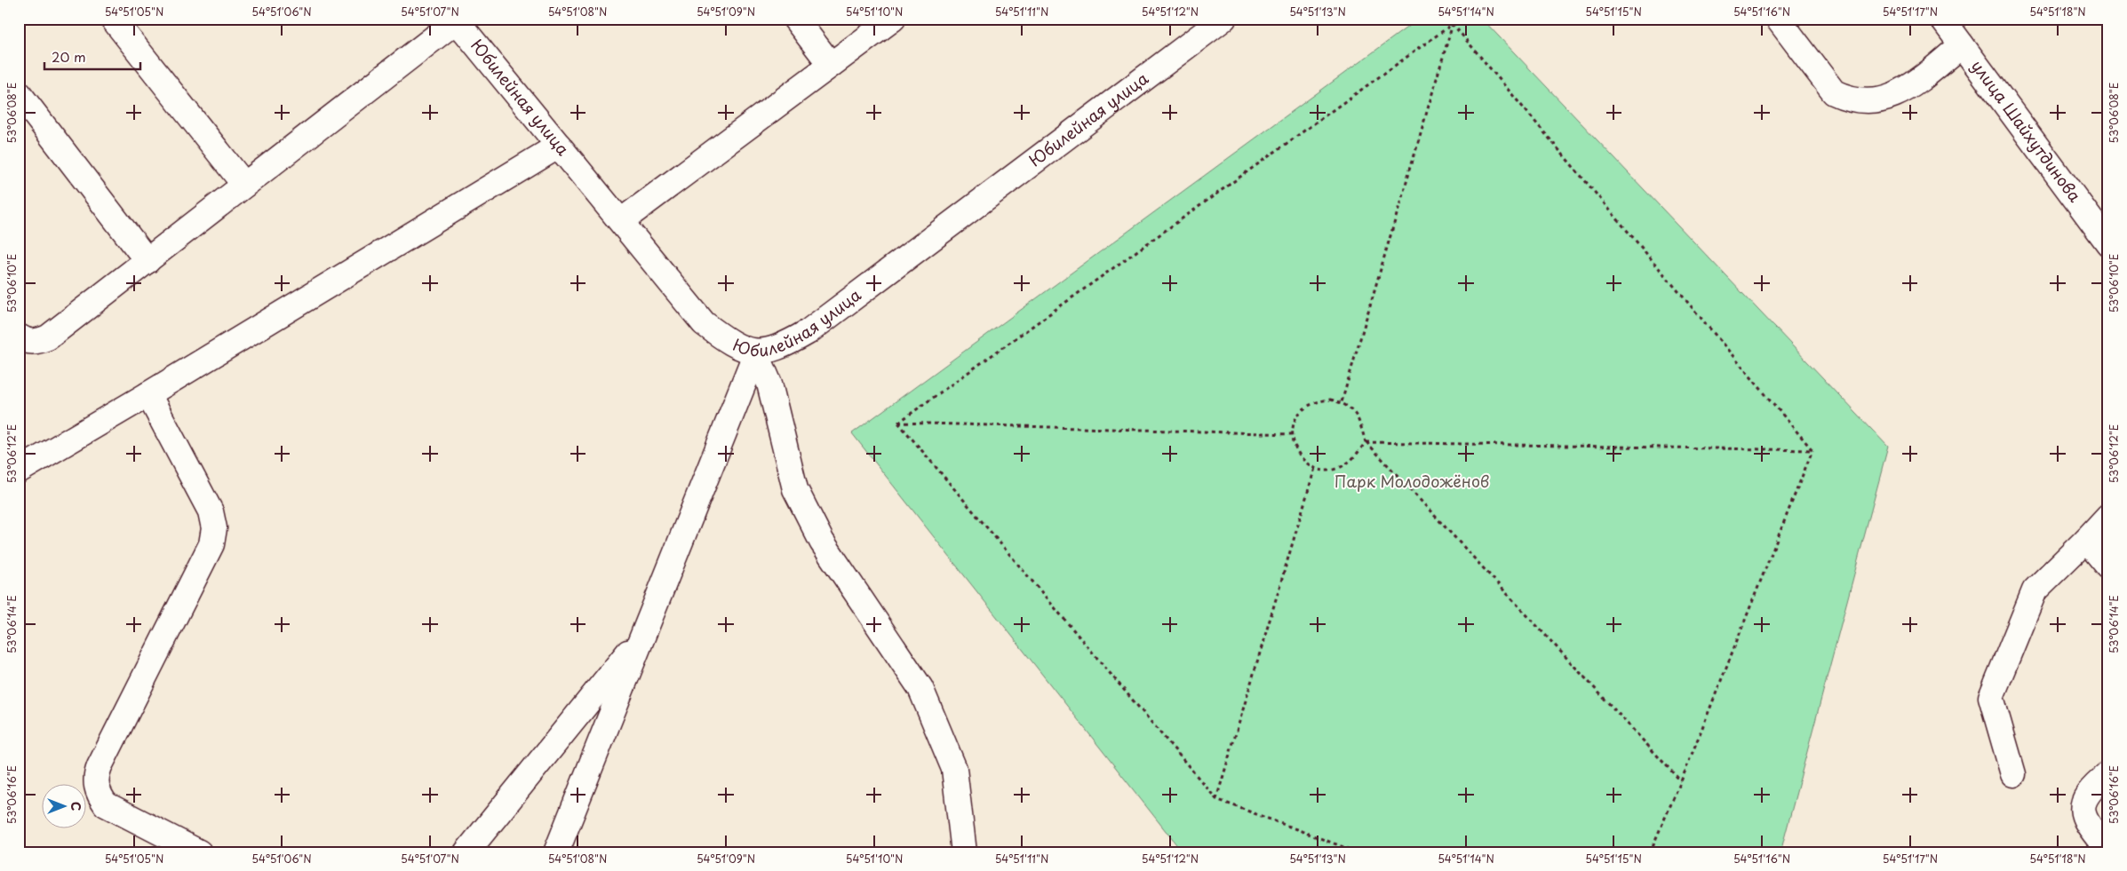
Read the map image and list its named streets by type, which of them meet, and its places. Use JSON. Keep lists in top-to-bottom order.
{
  "streets": {
    "street": ["Юбилейная улица", "улица Шайхутдинова"]
  },
  "parks": ["Парк Молодожёнов"],
  "scale_bar": "20 m",
  "north": "right",
  "coordinates": [
    "54°51'05\"N",
    "54°51'06\"N",
    "54°51'07\"N",
    "54°51'08\"N",
    "54°51'09\"N",
    "54°51'10\"N",
    "54°51'11\"N",
    "54°51'12\"N",
    "54°51'13\"N",
    "54°51'14\"N",
    "54°51'15\"N",
    "54°51'16\"N",
    "54°51'17\"N",
    "54°51'18\"N",
    "53°06'08\"E",
    "53°06'10\"E",
    "53°06'12\"E",
    "53°06'14\"E",
    "53°06'16\"E"
  ]
}
